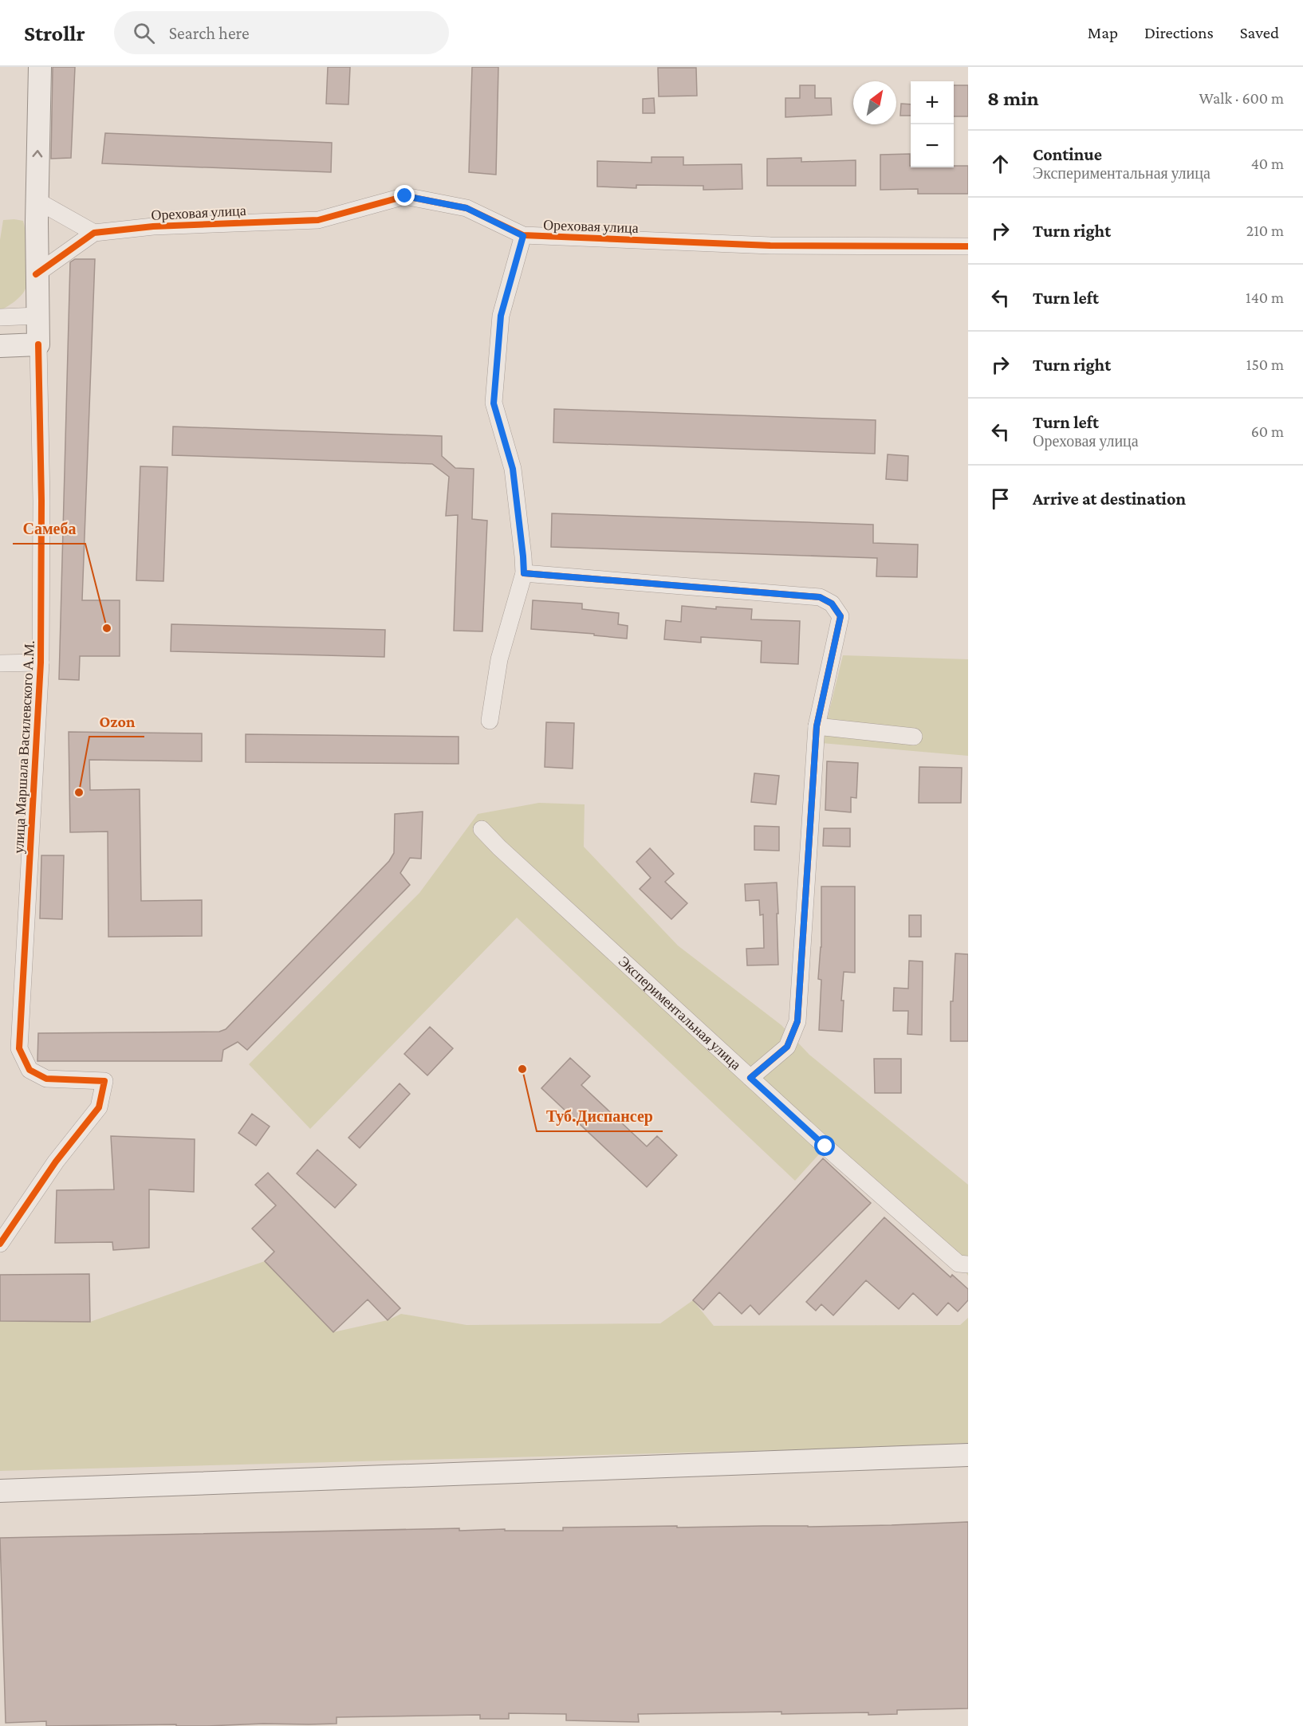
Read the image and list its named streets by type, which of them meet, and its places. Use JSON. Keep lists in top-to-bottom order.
{
  "streets": {
    "main road": ["улица Маршала Василевского А.М."],
    "street": ["Ореховая улица", "Экспериментальная улица"]
  },
  "crossings": [
    ["Ореховая улица", "улица Маршала Василевского А.М."]
  ],
  "places": ["Самеба", "Ozon", "Туб.Диспансер"],
  "north": "top right",
  "page": {
    "header": "Strollr",
    "search": "Search here",
    "nav": ["Map", "Directions", "Saved"],
    "heading": ["8 min", "Walk · 600 m"],
    "map_buttons": ["+", "−"],
    "list": [
      ["Continue", "Экспериментальная улица", "40 m"],
      ["Turn right", "210 m"],
      ["Turn left", "140 m"],
      ["Turn right", "150 m"],
      ["Turn left", "Ореховая улица", "60 m"],
      "Arrive at destination"
    ]
  }
}
